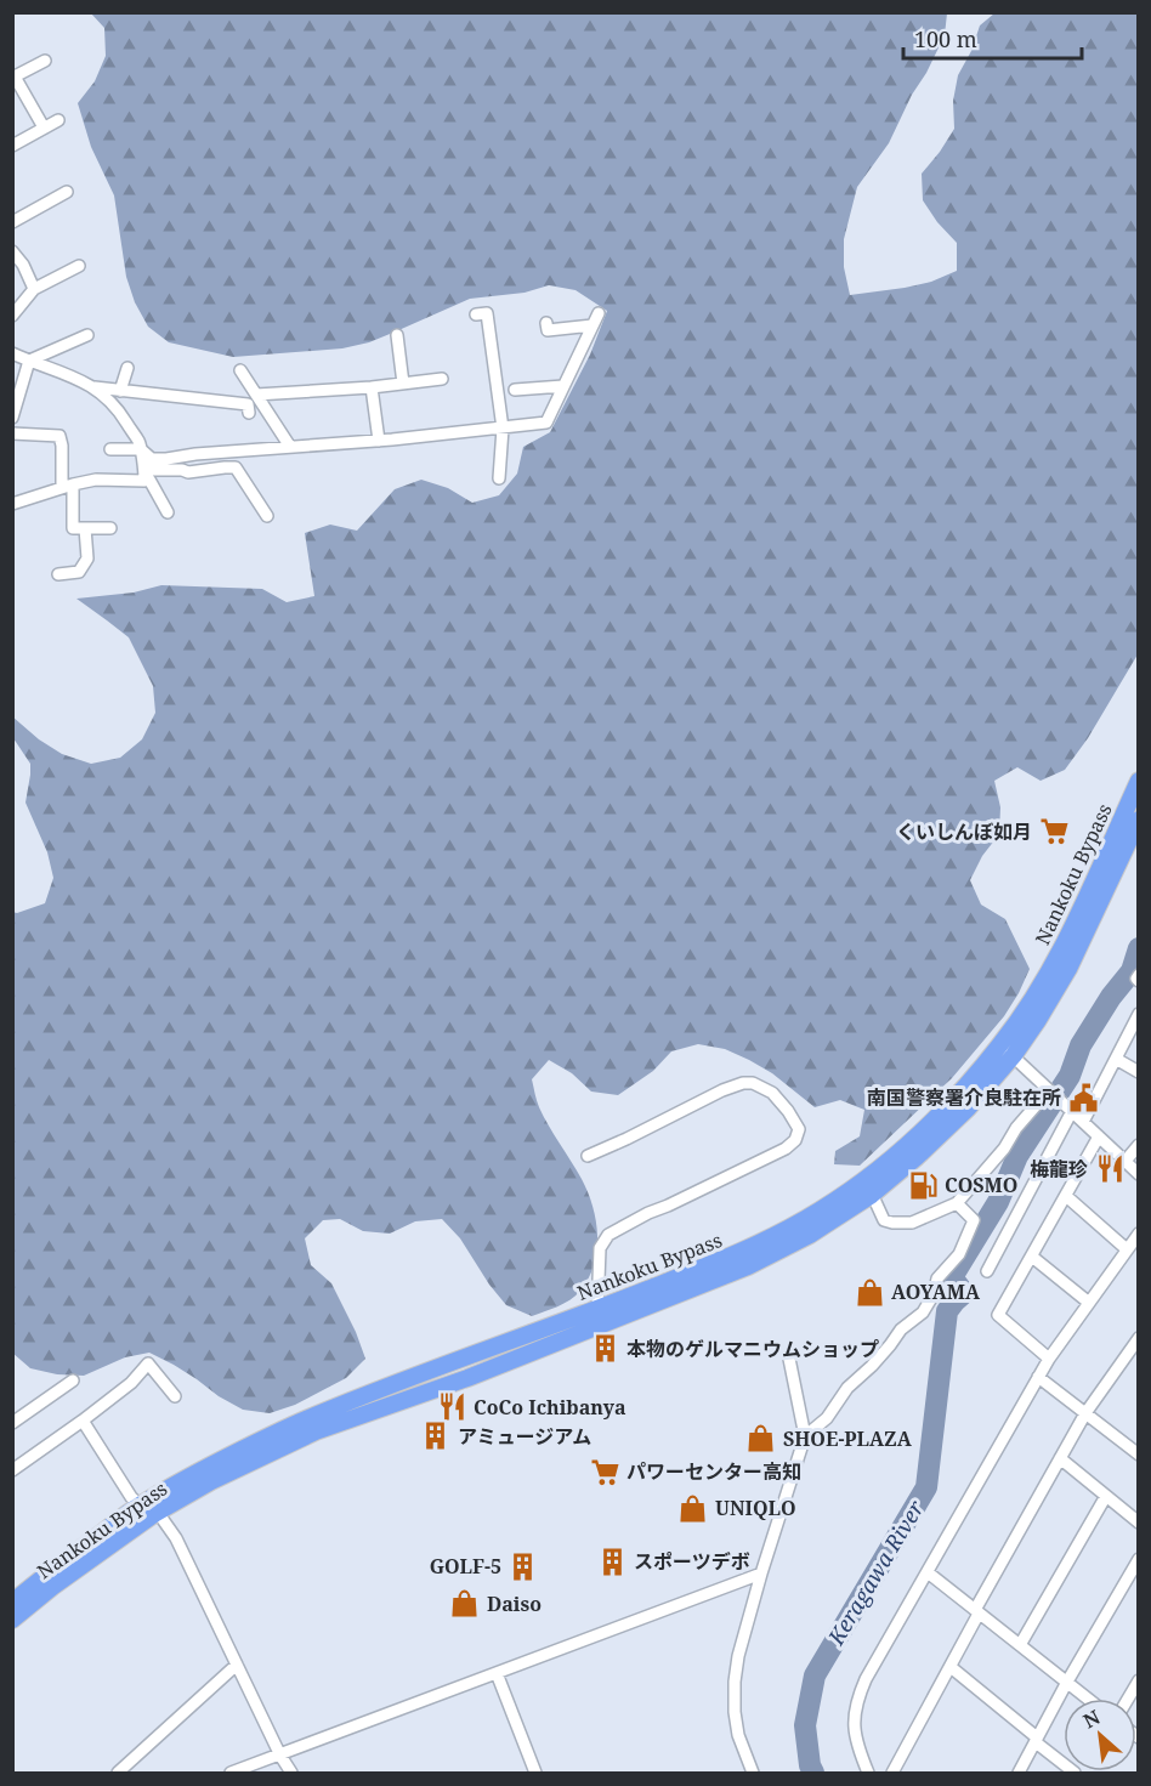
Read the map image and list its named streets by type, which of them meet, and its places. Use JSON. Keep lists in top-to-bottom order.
{
  "streets": {
    "highway": ["Nankoku Bypass"]
  },
  "water": ["Keragawa River"],
  "places": {
    "supermarket": ["くいしんぼ如月", "パワーセンター高知"],
    "public building": ["南国警察署介良駐在所"],
    "restaurant": ["梅龍珍", "CoCo Ichibanya"],
    "fuel station": ["COSMO"],
    "shop": [
      "AOYAMA",
      "SHOE-PLAZA",
      "UNIQLO",
      "Daiso"
    ],
    "building": [
      "本物のゲルマニウムショップ",
      "アミュージアム",
      "スポーツデボ",
      "GOLF-5"
    ]
  },
  "scale_bar": "100 m",
  "north": "top left"
}
